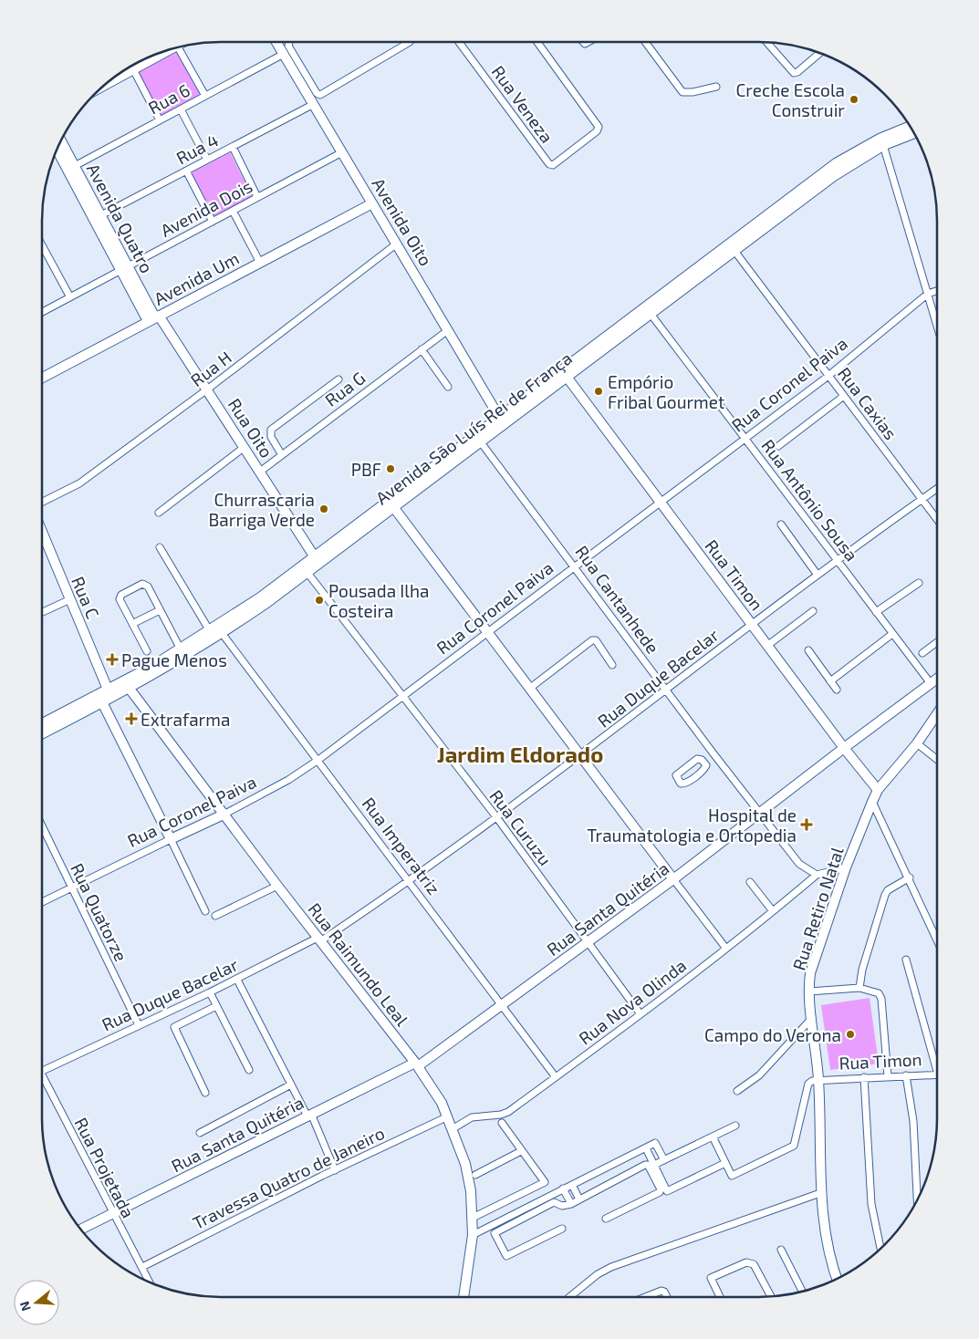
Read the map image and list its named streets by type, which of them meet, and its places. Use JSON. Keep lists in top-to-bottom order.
{
  "streets": {
    "main road": ["Avenida São Luís Rei de França"],
    "street": [
      "Rua 6",
      "Rua Veneza",
      "Rua 4",
      "Avenida Dois",
      "Avenida Quatro",
      "Avenida Oito",
      "Avenida Um",
      "Rua H",
      "Rua Coronel Paiva",
      "Rua G",
      "Rua Caxias",
      "Rua Oito",
      "Rua Antônio Sousa",
      "Rua Timon",
      "Rua C",
      "Rua Cantanhede",
      "Rua Duque Bacelar",
      "Rua Curuzu",
      "Rua Imperatriz",
      "Rua Santa Quitéria",
      "Rua Retiro Natal",
      "Rua Quatorze",
      "Rua Raimundo Leal",
      "Rua Nova Olinda",
      "Rua Projetada",
      "Travessa Quatro de Janeiro"
    ]
  },
  "crossings": [
    ["Rua 6", "Avenida Quatro"],
    ["Rua 6", "Avenida Oito"],
    ["Rua 4", "Avenida Quatro"],
    ["Rua 4", "Avenida Oito"],
    ["Avenida Dois", "Avenida Quatro"],
    ["Avenida Dois", "Avenida Oito"],
    ["Avenida Quatro", "Avenida Um"],
    ["Avenida Quatro", "Rua Oito"],
    ["Avenida Oito", "Avenida Um"],
    ["Avenida Oito", "Rua H"],
    ["Avenida Oito", "Rua G"],
    ["Avenida Oito", "Avenida São Luís Rei de França"],
    ["Avenida Um", "Rua Oito"],
    ["Rua H", "Rua Oito"],
    ["Rua Coronel Paiva", "Rua Caxias"],
    ["Rua Coronel Paiva", "Rua Antônio Sousa"],
    ["Rua Coronel Paiva", "Rua Timon"],
    ["Rua Coronel Paiva", "Rua Cantanhede"],
    ["Rua Coronel Paiva", "Rua Curuzu"],
    ["Rua Coronel Paiva", "Rua Imperatriz"],
    ["Rua Coronel Paiva", "Rua Quatorze"],
    ["Rua Coronel Paiva", "Rua Raimundo Leal"],
    ["Rua G", "Rua Oito"],
    ["Rua Caxias", "Avenida São Luís Rei de França"],
    ["Rua Caxias", "Rua Duque Bacelar"],
    ["Rua Oito", "Avenida São Luís Rei de França"],
    ["Avenida São Luís Rei de França", "Rua Antônio Sousa"],
    ["Avenida São Luís Rei de França", "Rua Timon"],
    ["Avenida São Luís Rei de França", "Rua C"],
    ["Avenida São Luís Rei de França", "Rua Cantanhede"],
    ["Avenida São Luís Rei de França", "Rua Curuzu"],
    ["Avenida São Luís Rei de França", "Rua Imperatriz"],
    ["Avenida São Luís Rei de França", "Rua Raimundo Leal"],
    ["Rua Antônio Sousa", "Rua Duque Bacelar"],
    ["Rua Antônio Sousa", "Rua Santa Quitéria"],
    ["Rua Timon", "Rua Duque Bacelar"],
    ["Rua Timon", "Rua Santa Quitéria"],
    ["Rua Timon", "Rua Retiro Natal"],
    ["Rua Cantanhede", "Rua Duque Bacelar"],
    ["Rua Cantanhede", "Rua Santa Quitéria"],
    ["Rua Cantanhede", "Rua Nova Olinda"],
    ["Rua Duque Bacelar", "Rua Curuzu"],
    ["Rua Duque Bacelar", "Rua Imperatriz"],
    ["Rua Duque Bacelar", "Rua Quatorze"],
    ["Rua Duque Bacelar", "Rua Raimundo Leal"],
    ["Rua Curuzu", "Rua Santa Quitéria"],
    ["Rua Curuzu", "Rua Nova Olinda"],
    ["Rua Imperatriz", "Rua Santa Quitéria"],
    ["Rua Imperatriz", "Rua Nova Olinda"],
    ["Rua Santa Quitéria", "Rua Raimundo Leal"],
    ["Rua Santa Quitéria", "Rua Projetada"],
    ["Rua Raimundo Leal", "Rua Nova Olinda"],
    ["Rua Raimundo Leal", "Travessa Quatro de Janeiro"],
    ["Rua Projetada", "Travessa Quatro de Janeiro"]
  ],
  "districts": ["Jardim Eldorado"],
  "places": {
    "other": [
      "Creche Escola Construir",
      "Empório Fribal Gourmet",
      "PBF",
      "Churrascaria Barriga Verde",
      "Pousada Ilha Costeira",
      "Campo do Verona"
    ],
    "health": ["Pague Menos", "Extrafarma", "Hospital de Traumatologia e Ortopedia"]
  },
  "north": "left"
}
